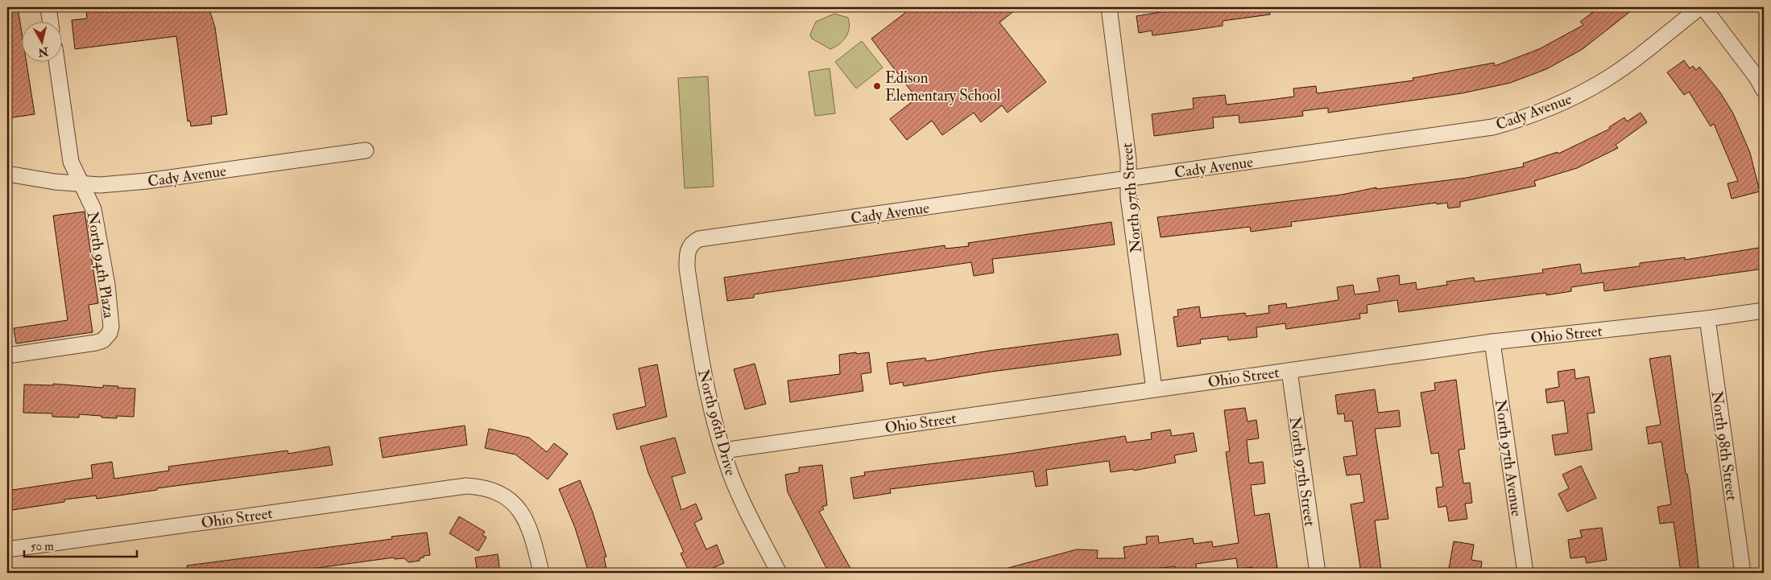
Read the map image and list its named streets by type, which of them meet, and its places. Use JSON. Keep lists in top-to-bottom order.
{
  "streets": {
    "street": [
      "Cady Avenue",
      "North 97th Street",
      "North 94th Plaza",
      "Ohio Street",
      "North 96th Drive",
      "North 98th Street",
      "North 97th Avenue"
    ]
  },
  "crossings": [
    ["Cady Avenue", "North 97th Street"],
    ["Cady Avenue", "North 94th Plaza"],
    ["Cady Avenue", "North 96th Drive"],
    ["North 97th Street", "Ohio Street"],
    ["Ohio Street", "North 96th Drive"],
    ["Ohio Street", "North 98th Street"],
    ["Ohio Street", "North 97th Avenue"]
  ],
  "places": ["Edison Elementary School"],
  "scale_bar": "50 m",
  "north": "bottom"
}
